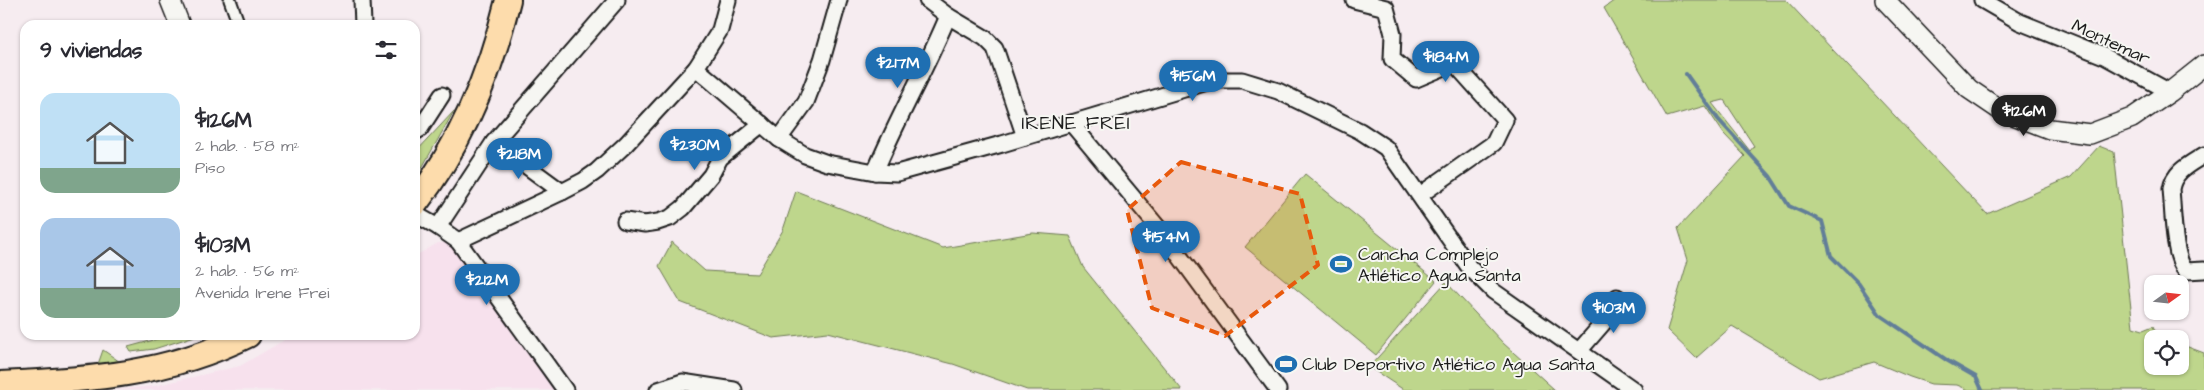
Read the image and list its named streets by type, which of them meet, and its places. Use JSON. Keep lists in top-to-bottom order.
{
  "streets": {
    "street": ["Montemar"]
  },
  "districts": ["IRENE FREI"],
  "places": {
    "sports": ["Cancha Complejo Atlético Agua Santa", "Club Deportivo Atlético Agua Santa"]
  },
  "north": "right",
  "page": {
    "heading": "9 viviendas",
    "price": [
      "$184M",
      "$217M",
      "$156M",
      "$126M",
      "$230M",
      "$218M",
      "$154M",
      "$212M",
      "$103M"
    ],
    "list": [
      {
        "name": "$126M",
        "note": "2 hab. · 58 m² · Piso"
      },
      {
        "name": "$103M",
        "note": "2 hab. · 56 m² · Avenida Irene Frei"
      }
    ]
  }
}
